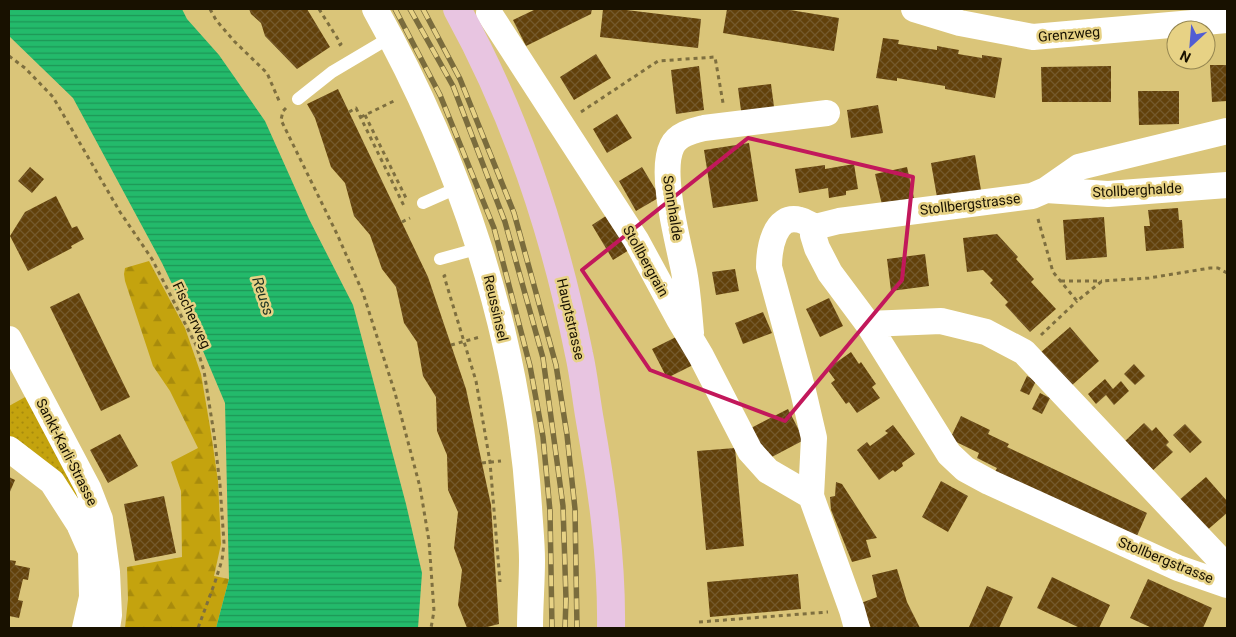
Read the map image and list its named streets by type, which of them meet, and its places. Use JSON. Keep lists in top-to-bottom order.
{
  "streets": {
    "main road": ["Hauptstrasse"],
    "street": [
      "Grenzweg",
      "Stollberghalde",
      "Stollbergstrasse",
      "Sonnhalde",
      "Stollbergrain",
      "Reussinsel",
      "Sankt-Karli-Strasse"
    ],
    "path": ["Fischerweg"]
  },
  "crossings": [
    ["Stollberghalde", "Stollbergstrasse"],
    ["Sonnhalde", "Stollbergrain"],
    ["Stollbergrain", "Hauptstrasse"]
  ],
  "water": ["Reuss"],
  "north": "bottom left"
}
